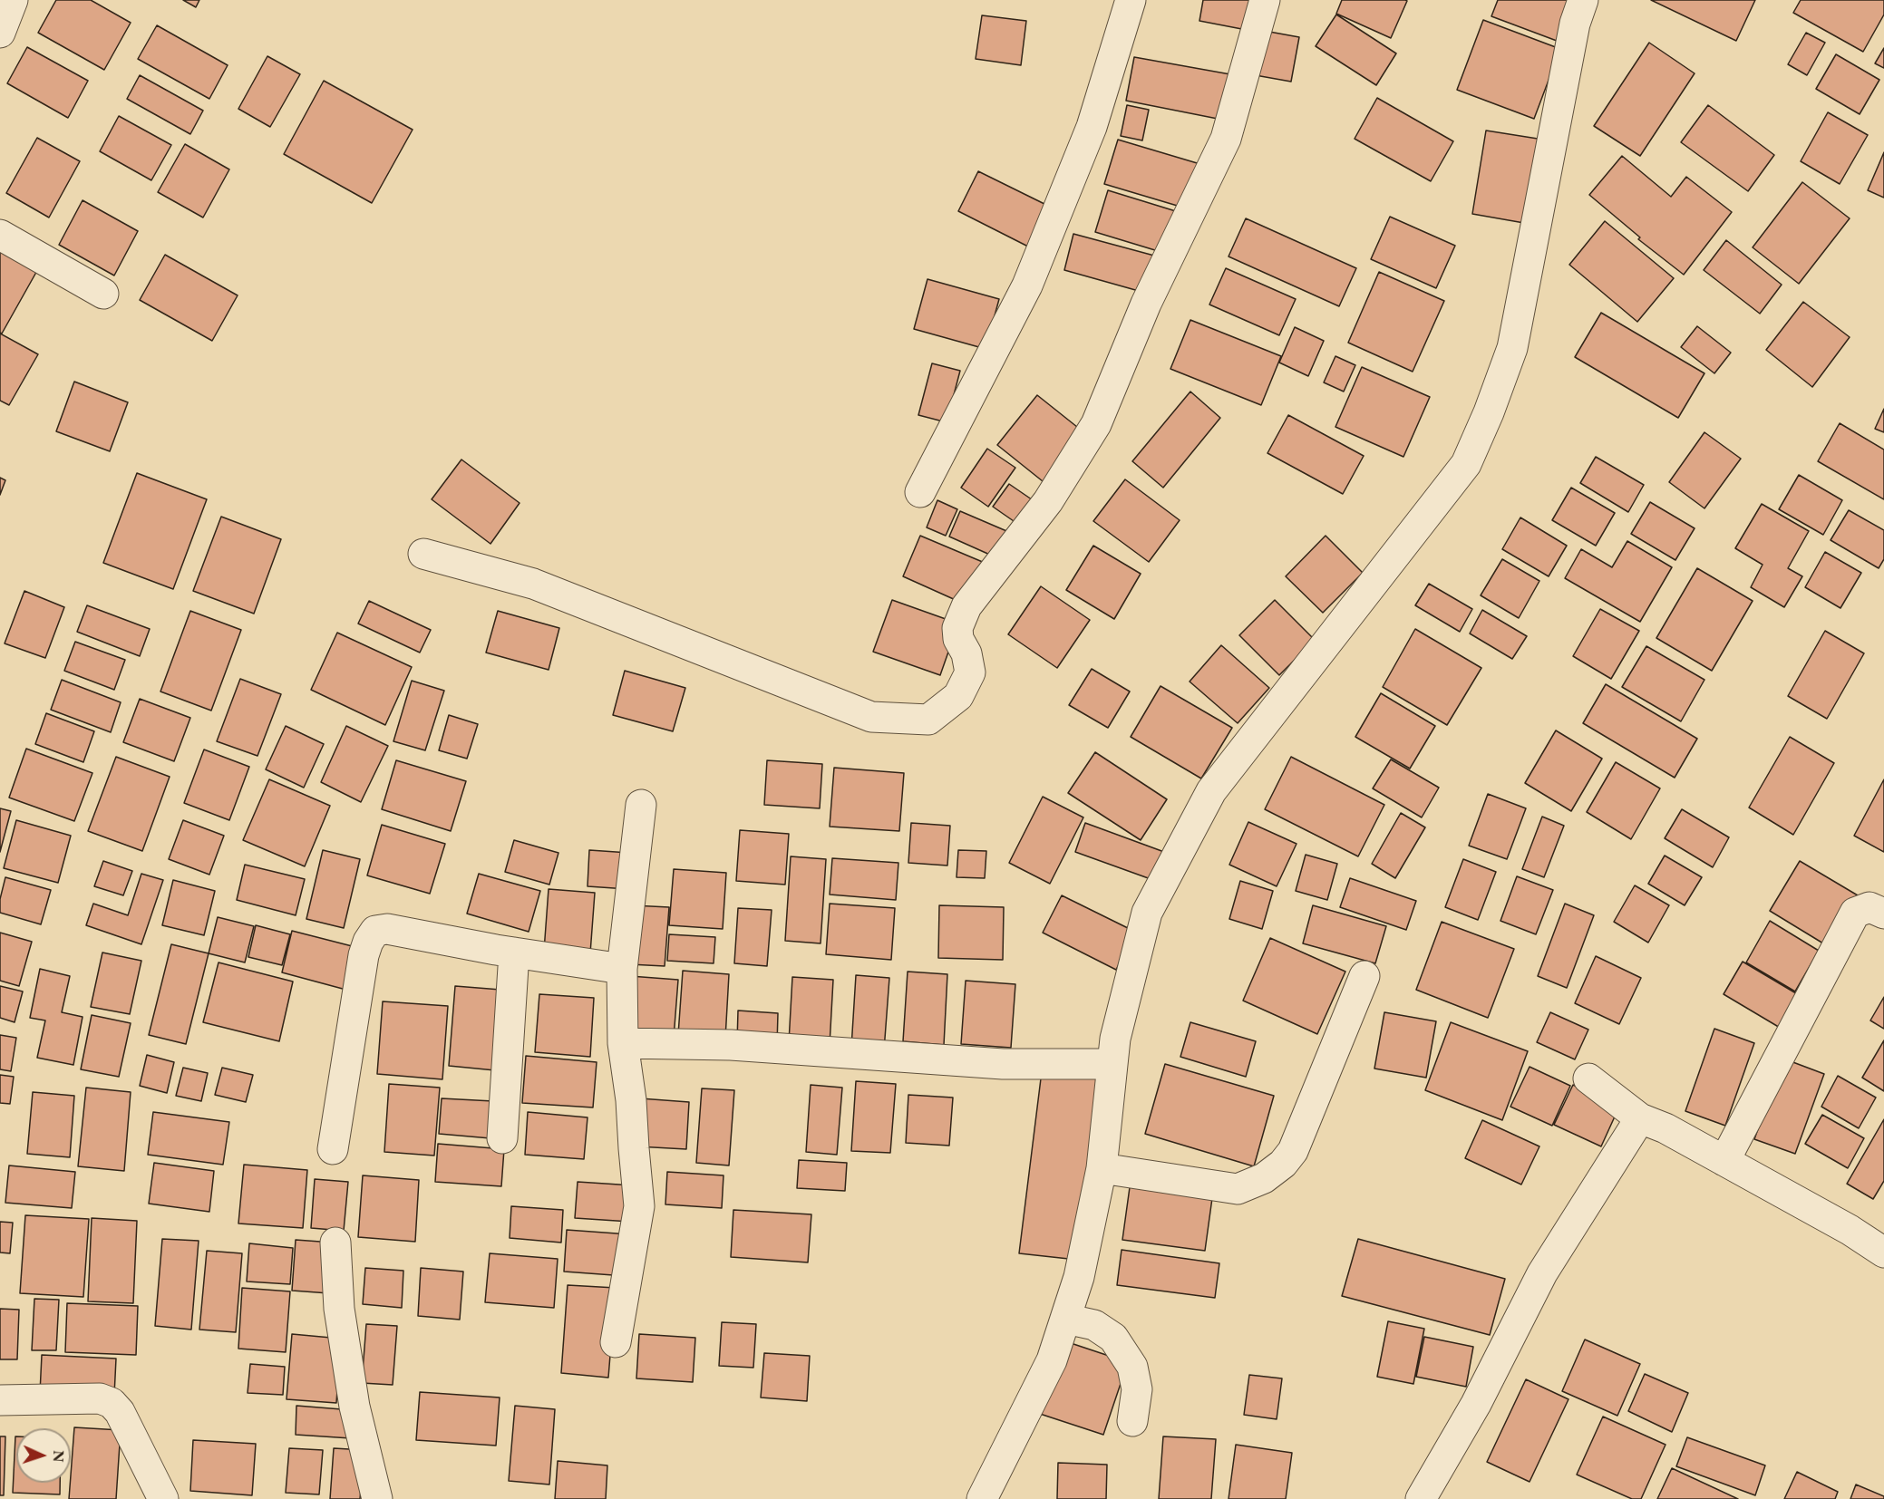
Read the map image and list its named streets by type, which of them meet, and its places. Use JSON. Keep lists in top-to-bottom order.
{
  "north": "right"
}
